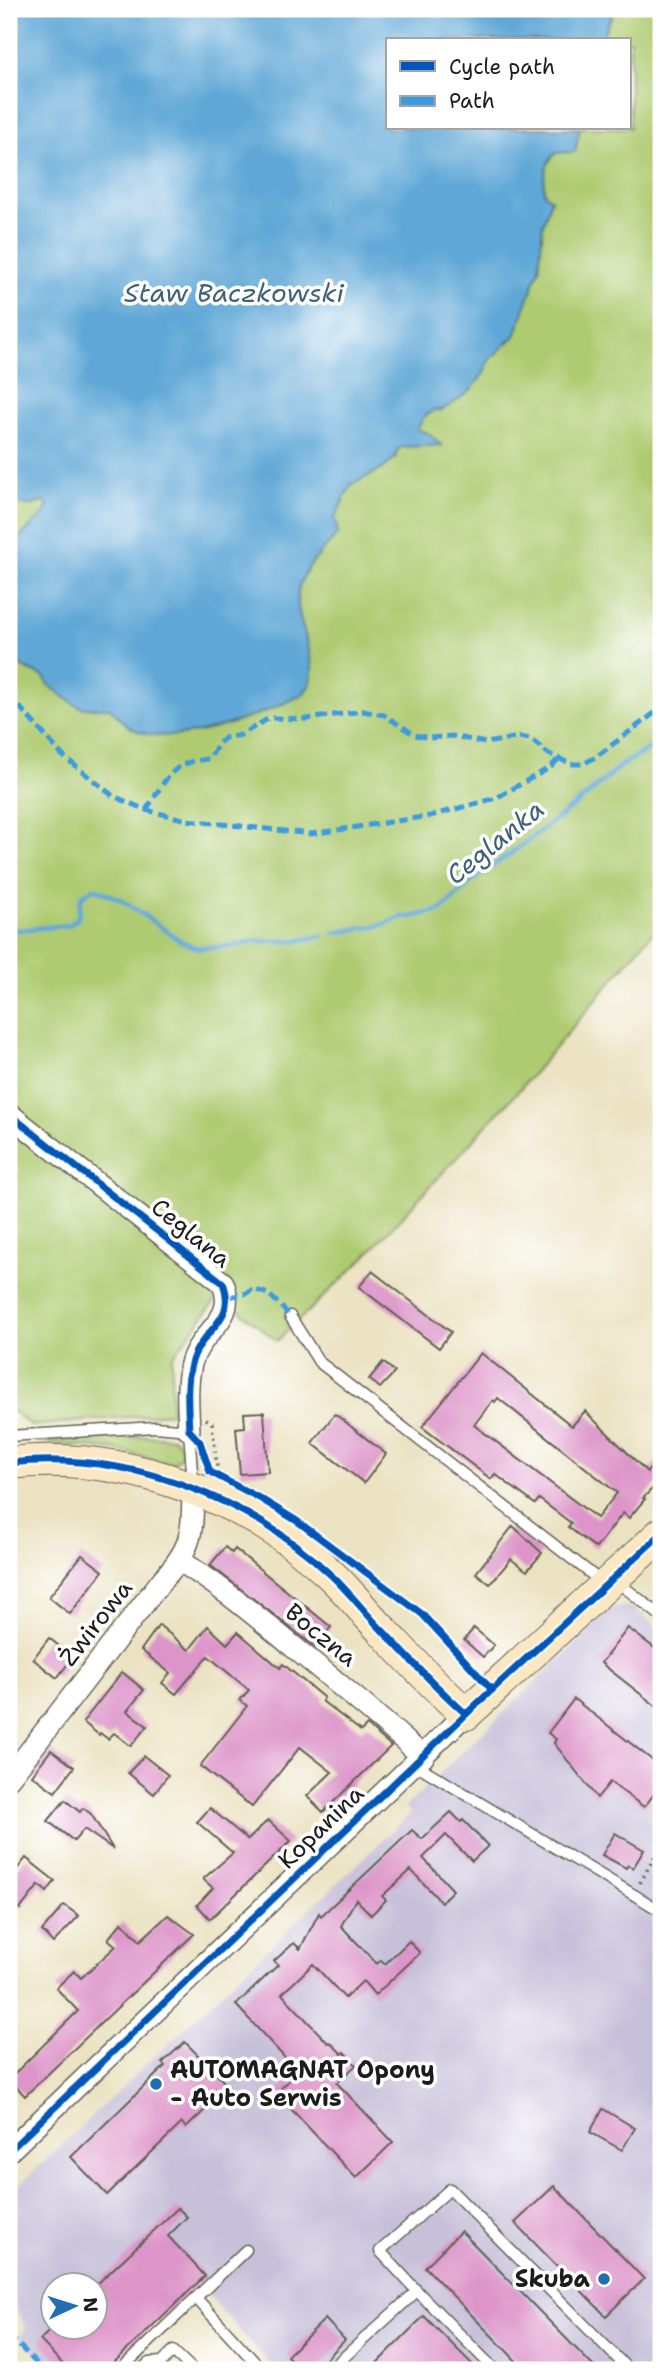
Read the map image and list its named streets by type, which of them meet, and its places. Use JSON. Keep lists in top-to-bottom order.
{
  "streets": {
    "street": [
      "Ceglana",
      "Żwirowa",
      "Boczna",
      "Kopanina"
    ]
  },
  "crossings": [
    ["Żwirowa", "Boczna"],
    ["Boczna", "Kopanina"]
  ],
  "water": ["Staw Baczkowski", "Ceglanka"],
  "places": ["AUTOMAGNAT Opony - Auto Serwis", "Skuba"],
  "legend": ["Cycle path", "Path"],
  "north": "right"
}
